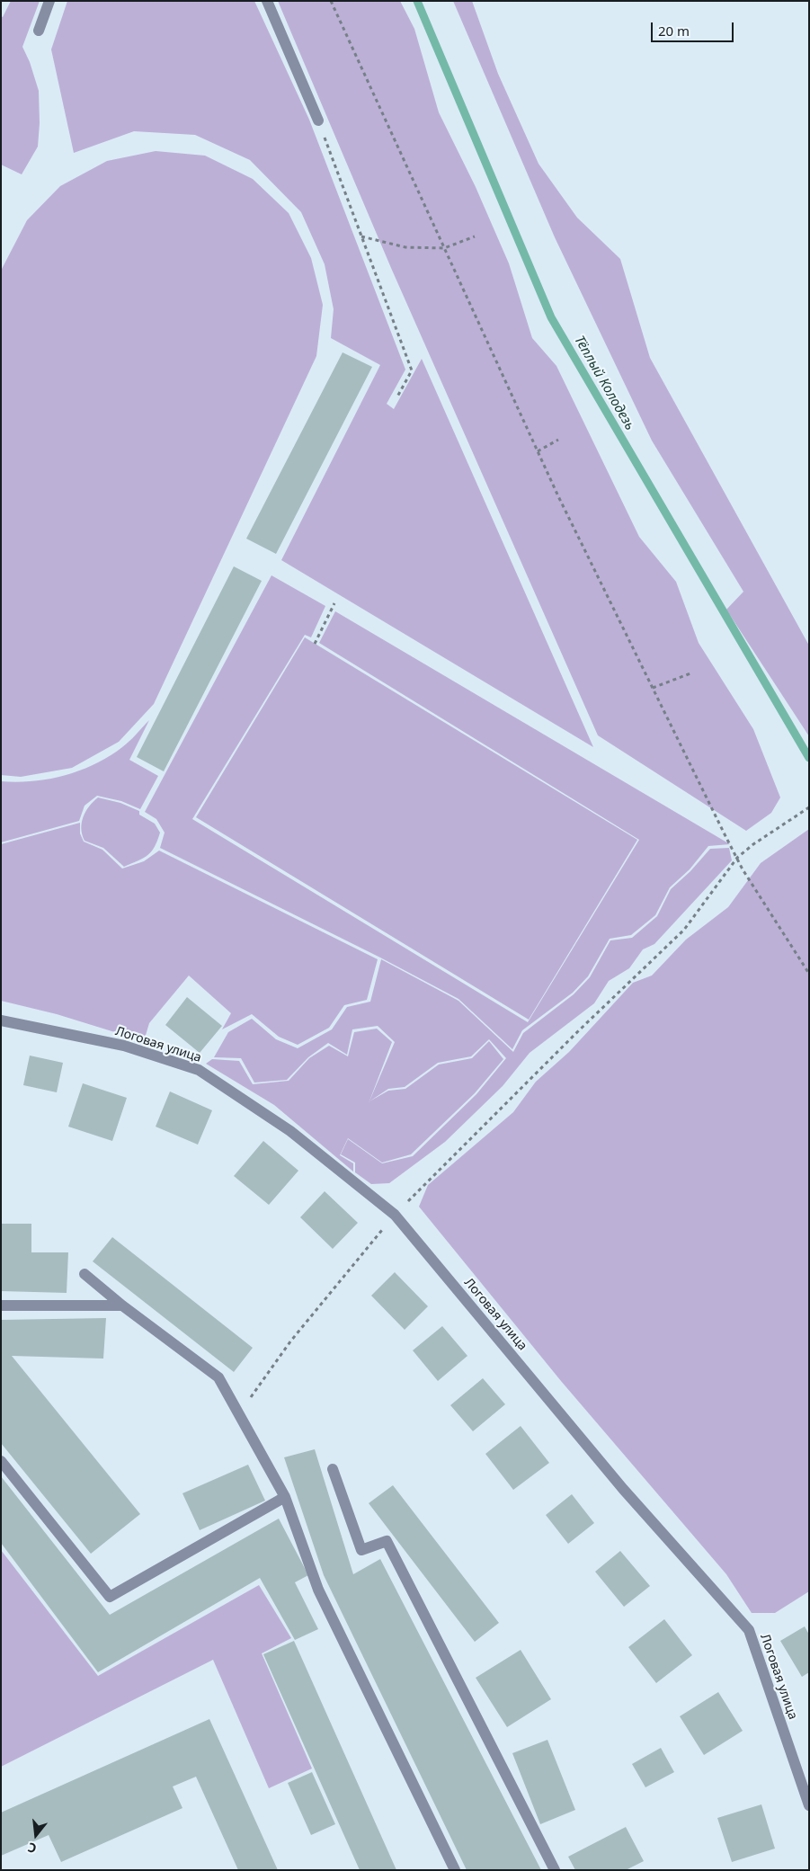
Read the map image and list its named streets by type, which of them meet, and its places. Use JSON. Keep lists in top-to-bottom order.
{
  "streets": {
    "street": ["Логовая улица"]
  },
  "water": ["Тёплый Колодезь"],
  "scale_bar": "20 m",
  "north": "bottom"
}
